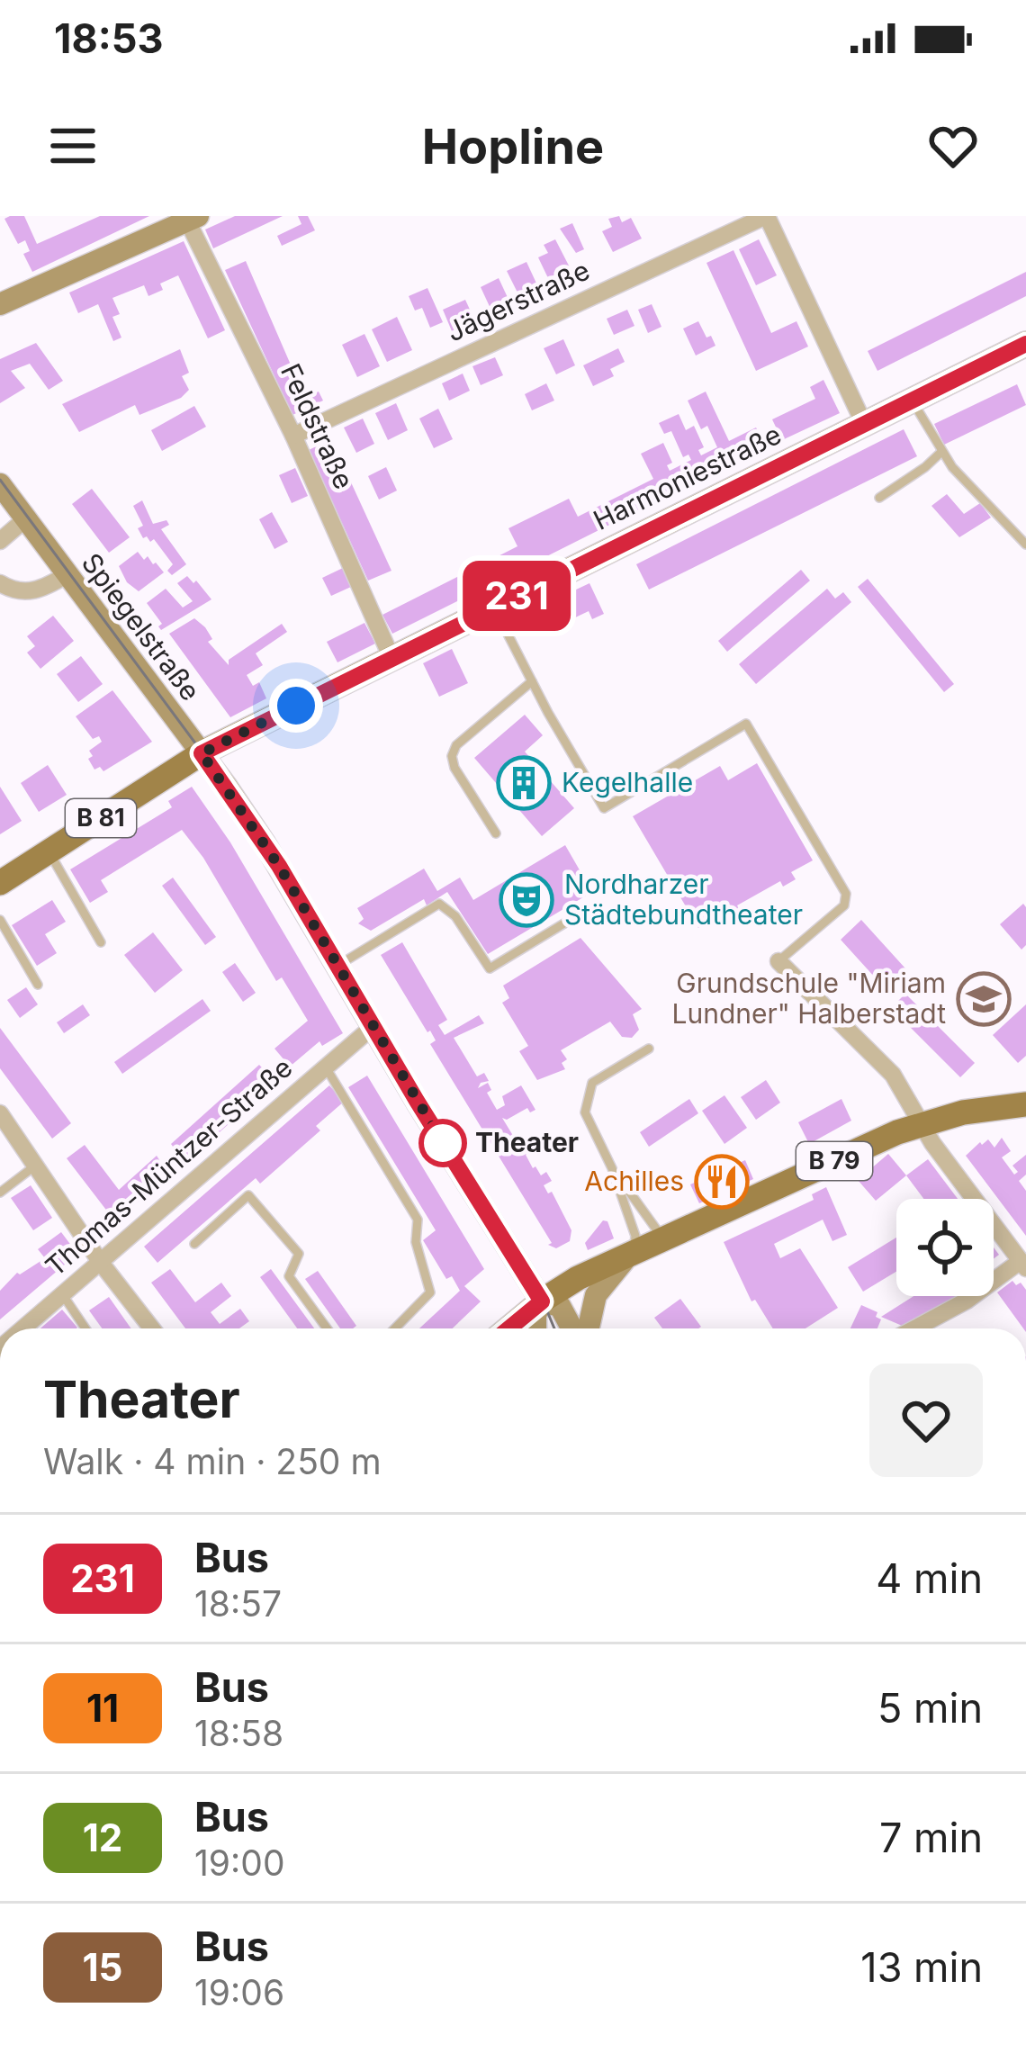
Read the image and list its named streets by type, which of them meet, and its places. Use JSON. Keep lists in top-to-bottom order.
{
  "streets": {
    "main road": ["Harmoniestraße", "B 81", "B 79"],
    "street": [
      "Jägerstraße",
      "Feldstraße",
      "Spiegelstraße",
      "Thomas-Müntzer-Straße"
    ]
  },
  "crossings": [
    ["Jägerstraße", "Feldstraße"],
    ["Feldstraße", "Harmoniestraße"],
    ["Harmoniestraße", "Spiegelstraße"],
    ["Harmoniestraße", "B 81"],
    ["Spiegelstraße", "B 81"],
    ["Spiegelstraße", "B 79"],
    ["Spiegelstraße", "Thomas-Müntzer-Straße"]
  ],
  "places": {
    "building": ["Kegelhalle"],
    "theatre": ["Nordharzer Städtebundtheater"],
    "school or university": ["Grundschule \"Miriam Lundner\" Halberstadt"],
    "other": ["Theater"],
    "restaurant": ["Achilles"]
  },
  "lines": ["bus line 231"],
  "page": {
    "status": "18:53",
    "header": "Hopline",
    "on_map": "231",
    "heading": ["Theater", "Walk · 4 min · 250 m"],
    "list": [
      {
        "mark": "231",
        "name": "Bus",
        "note": "18:57",
        "value": "4 min"
      },
      {
        "mark": "11",
        "name": "Bus",
        "note": "18:58",
        "value": "5 min"
      },
      {
        "mark": "12",
        "name": "Bus",
        "note": "19:00",
        "value": "7 min"
      },
      {
        "mark": "15",
        "name": "Bus",
        "note": "19:06",
        "value": "13 min"
      }
    ]
  }
}
